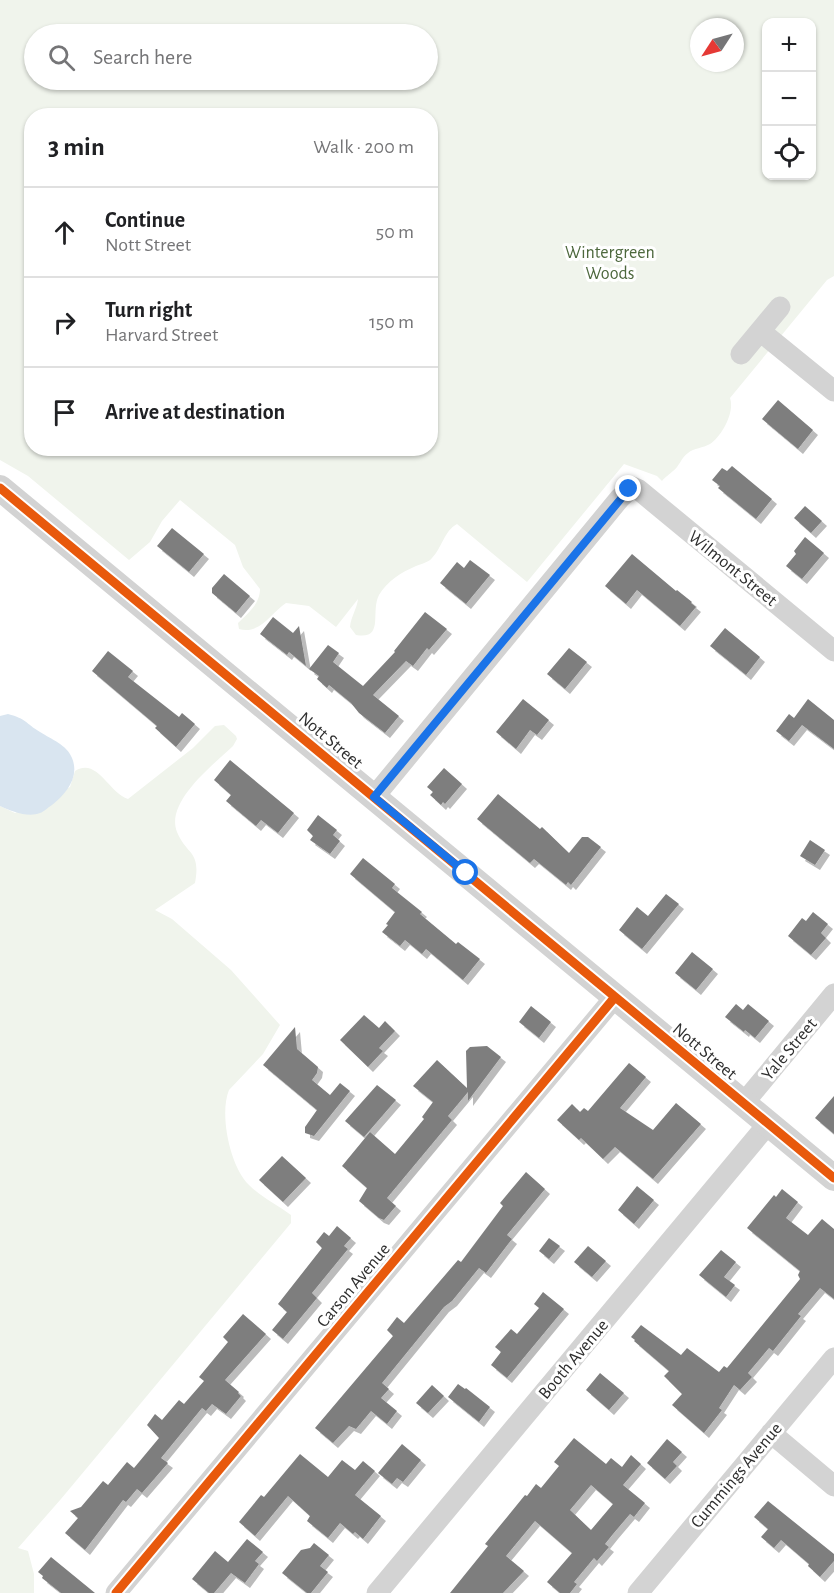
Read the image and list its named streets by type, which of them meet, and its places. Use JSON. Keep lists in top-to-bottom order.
{
  "streets": {
    "street": [
      "Wilmont Street",
      "Nott Street",
      "Yale Street",
      "Carson Avenue",
      "Booth Avenue",
      "Cummings Avenue"
    ]
  },
  "crossings": [
    ["Wilmont Street", "Nott Street"],
    ["Nott Street", "Yale Street"],
    ["Nott Street", "Carson Avenue"],
    ["Nott Street", "Booth Avenue"]
  ],
  "parks": ["Wintergreen Woods"],
  "north": "bottom left",
  "page": {
    "map_buttons": ["+", "−"],
    "search": "Search here",
    "heading": ["3 min", "Walk · 200 m"],
    "list": [
      ["Continue", "Nott Street", "50 m"],
      ["Turn right", "Harvard Street", "150 m"],
      "Arrive at destination"
    ]
  }
}
